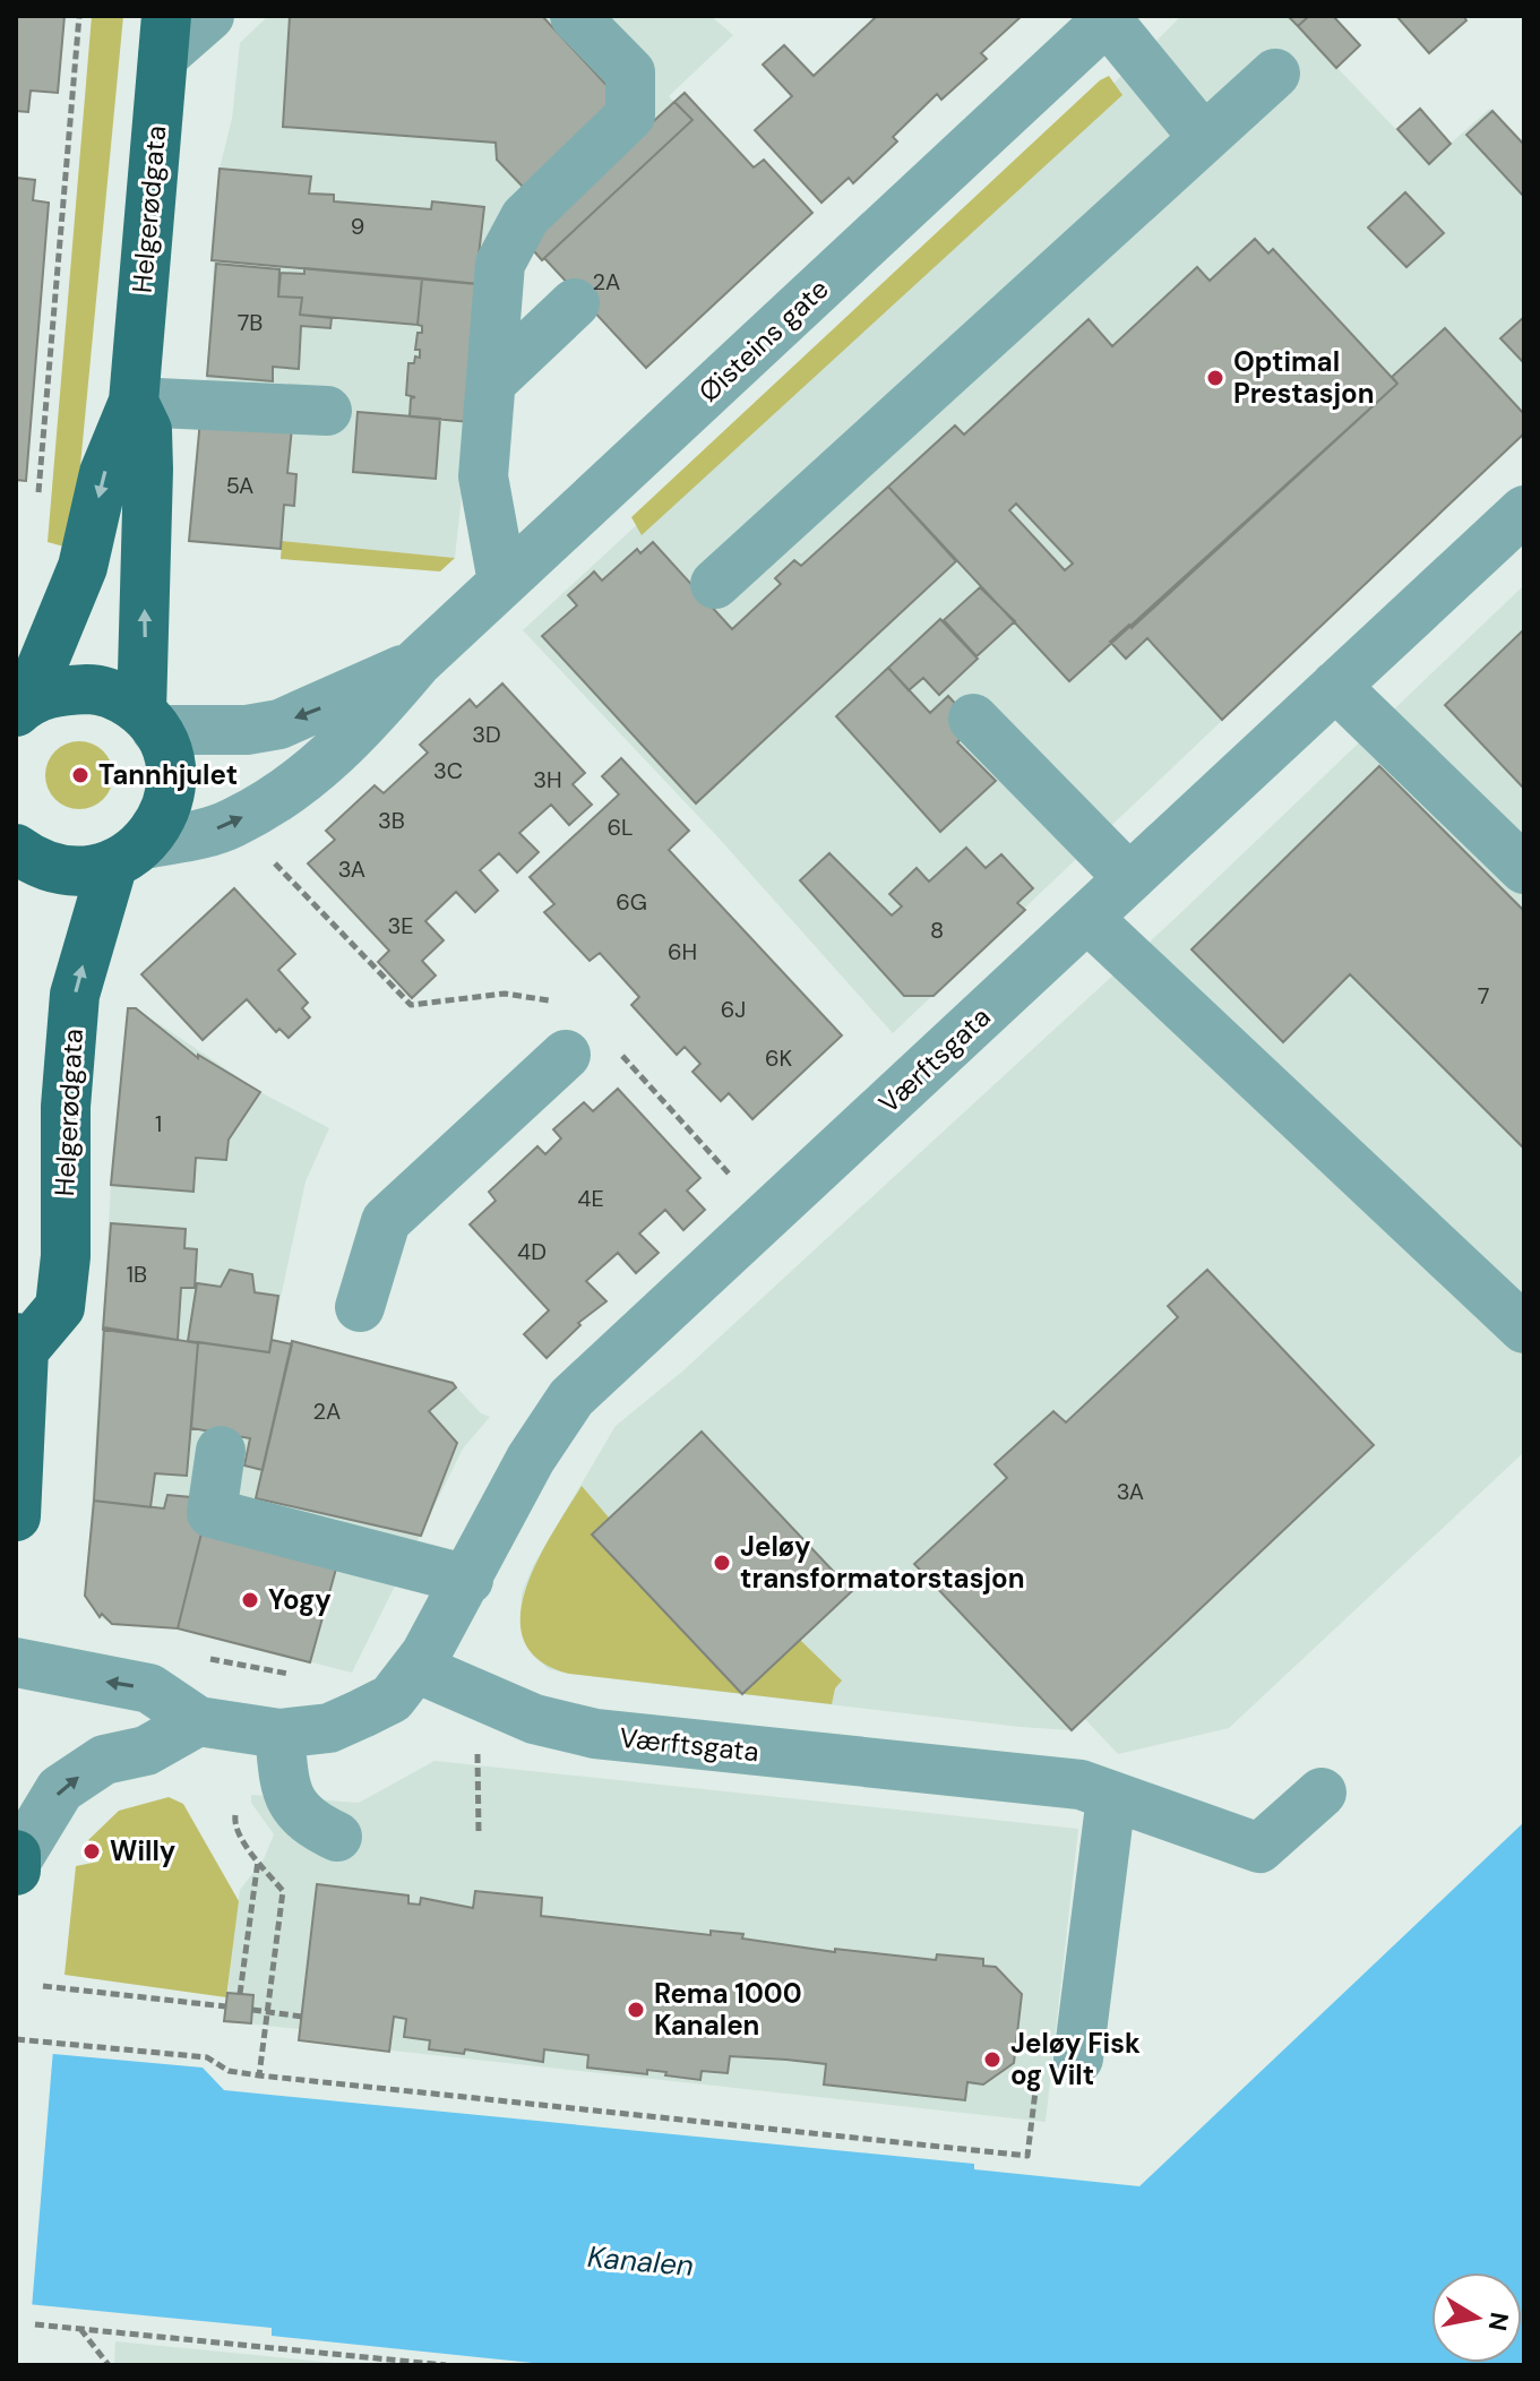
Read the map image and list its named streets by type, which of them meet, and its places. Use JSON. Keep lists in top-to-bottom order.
{
  "streets": {
    "main road": ["Helgerødgata"],
    "street": ["Øisteins gate", "Værftsgata"]
  },
  "crossings": [
    ["Helgerødgata", "Øisteins gate"]
  ],
  "water": ["Kanalen"],
  "places": [
    "Optimal Prestasjon",
    "Tannhjulet",
    "Jeløy transformatorstasjon",
    "Yogy",
    "Willy",
    "Rema 1000 Kanalen",
    "Jeløy Fisk og Vilt"
  ],
  "house_numbers": [
    "9",
    "2A",
    "7B",
    "5A",
    "3D",
    "3C",
    "3H",
    "3B",
    "6L",
    "3A",
    "6G",
    "3E",
    "8",
    "6H",
    "7",
    "6J",
    "6K",
    "1",
    "4E",
    "4D",
    "1B",
    "2A",
    "3A"
  ],
  "north": "right"
}
